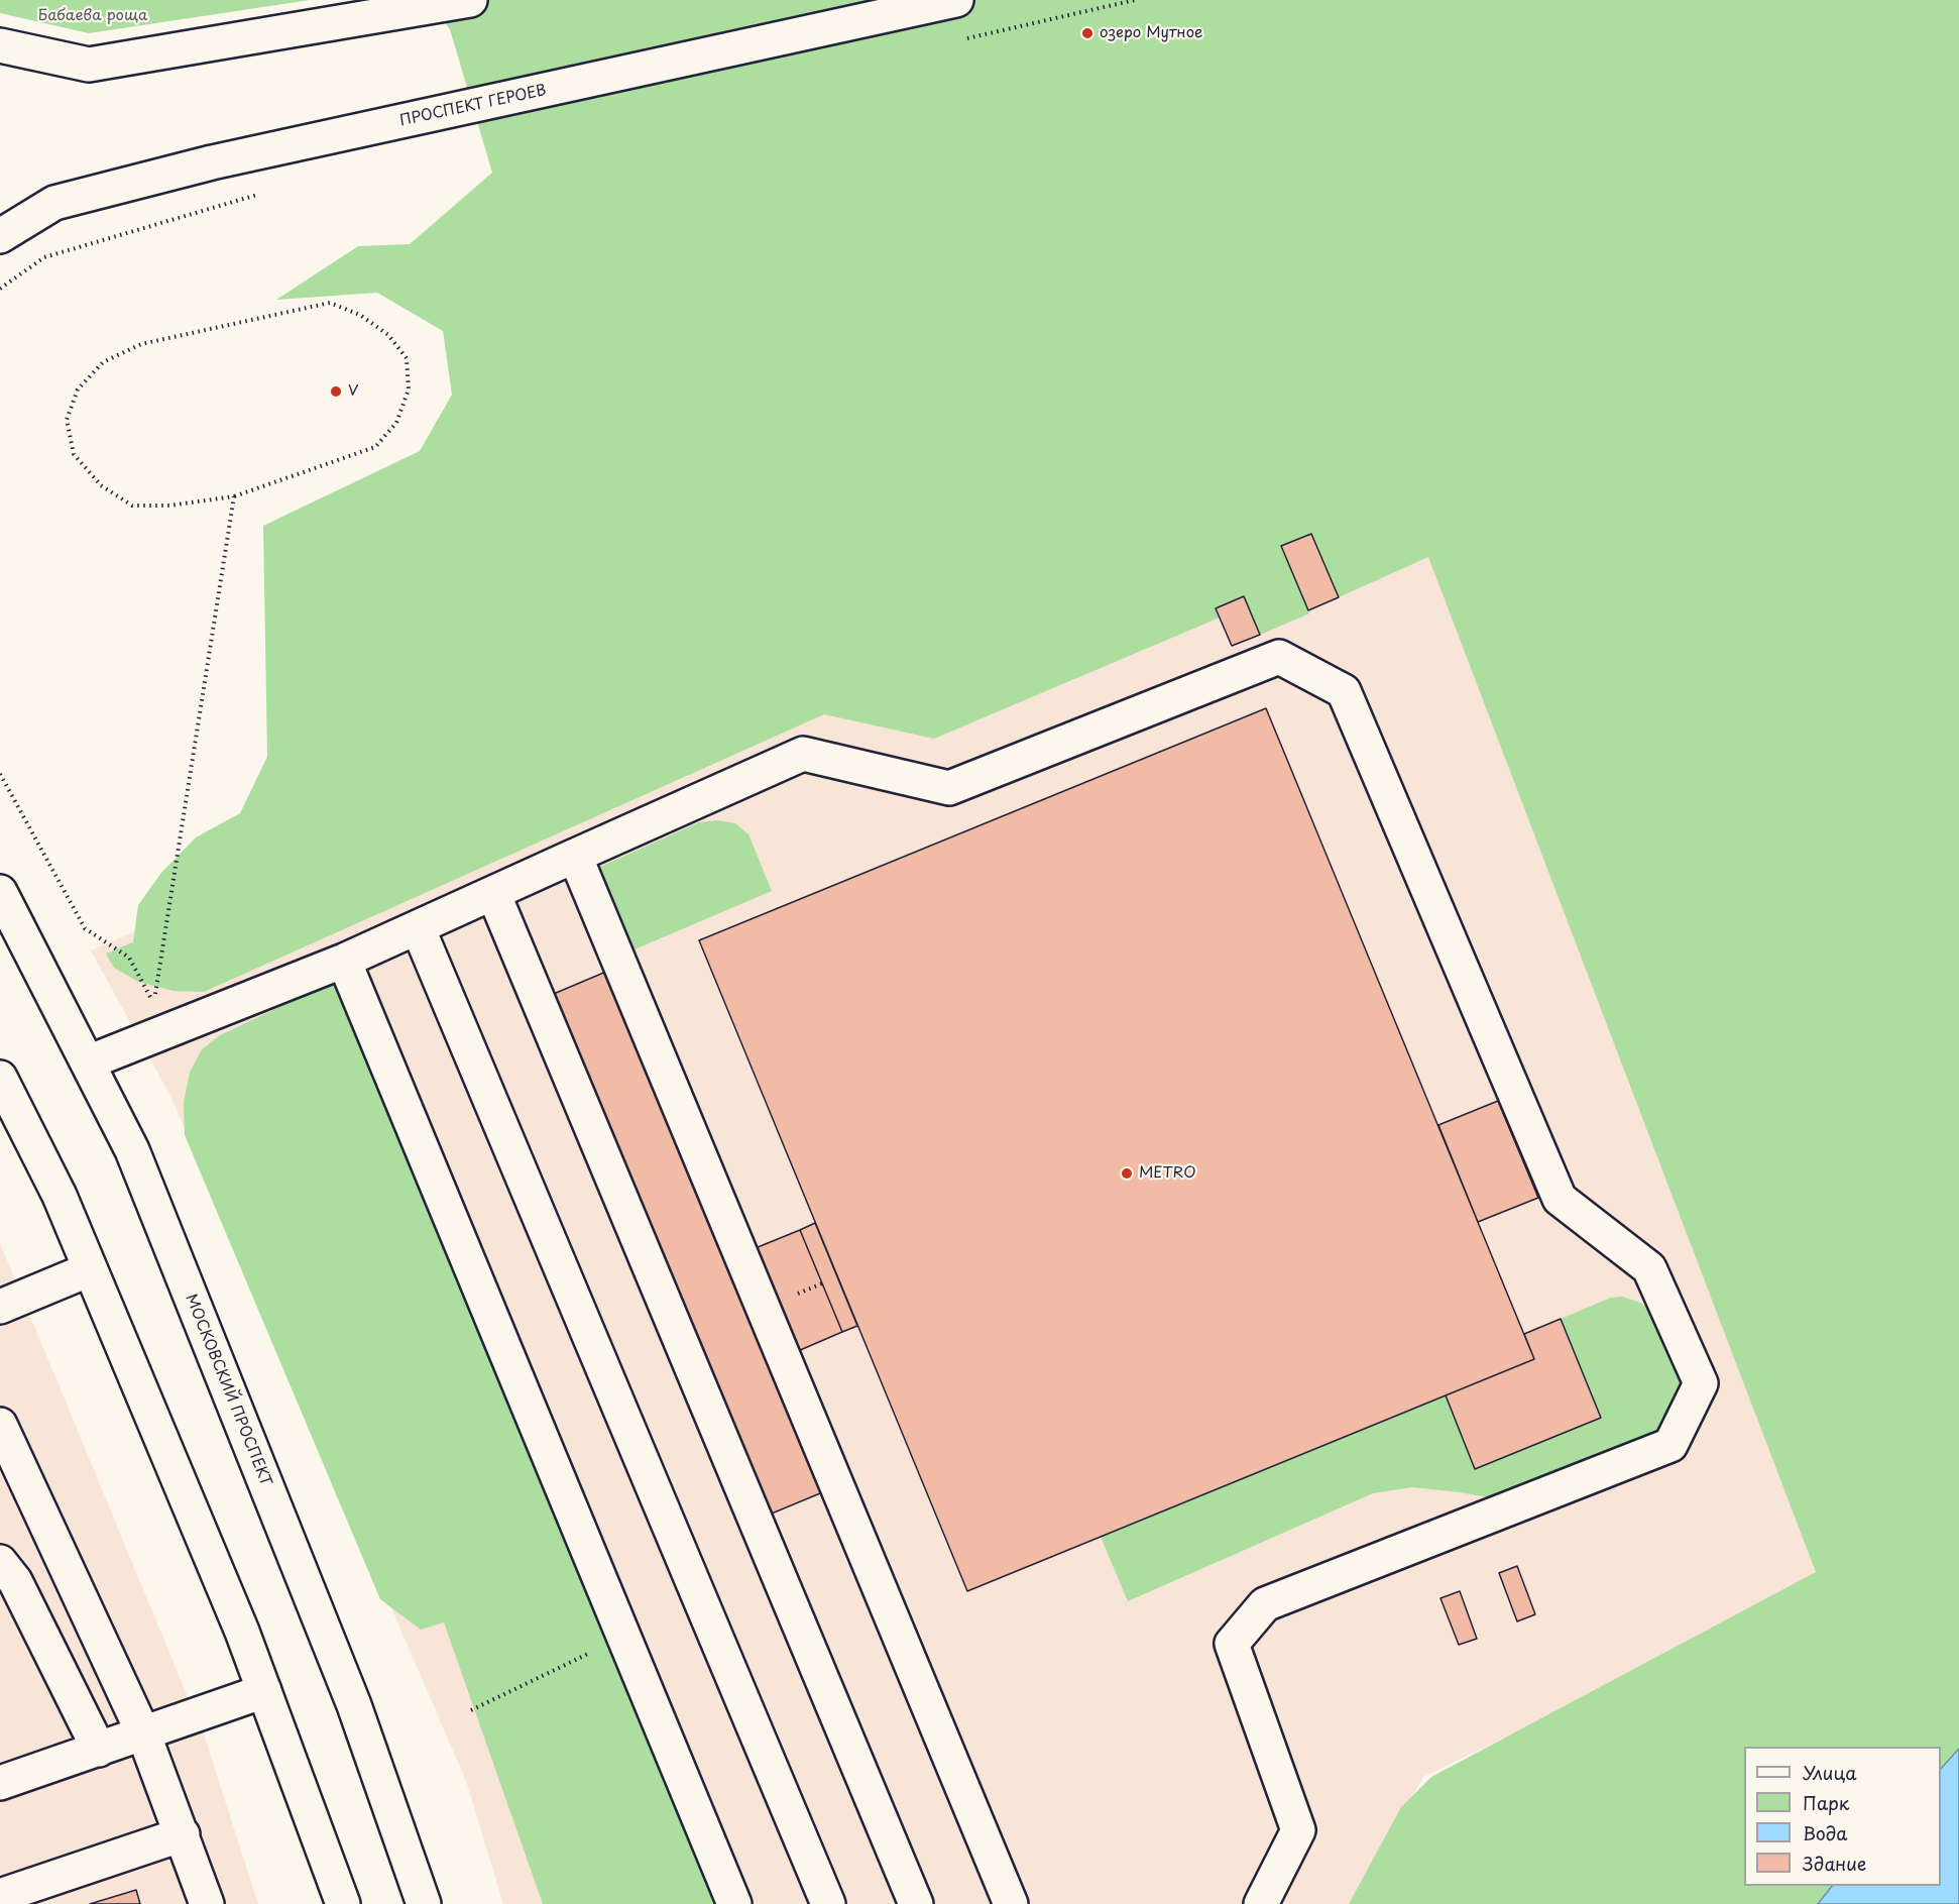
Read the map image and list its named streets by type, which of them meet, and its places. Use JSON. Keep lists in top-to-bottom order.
{
  "streets": {
    "main road": ["ПРОСПЕКТ ГЕРОЕВ", "МОСКОВСКИЙ ПРОСПЕКТ"]
  },
  "parks": ["Бабаева роща"],
  "places": ["озеро Мутное", "V", "METRO"],
  "legend": [
    "Улица",
    "Парк",
    "Вода",
    "Здание"
  ]
}
